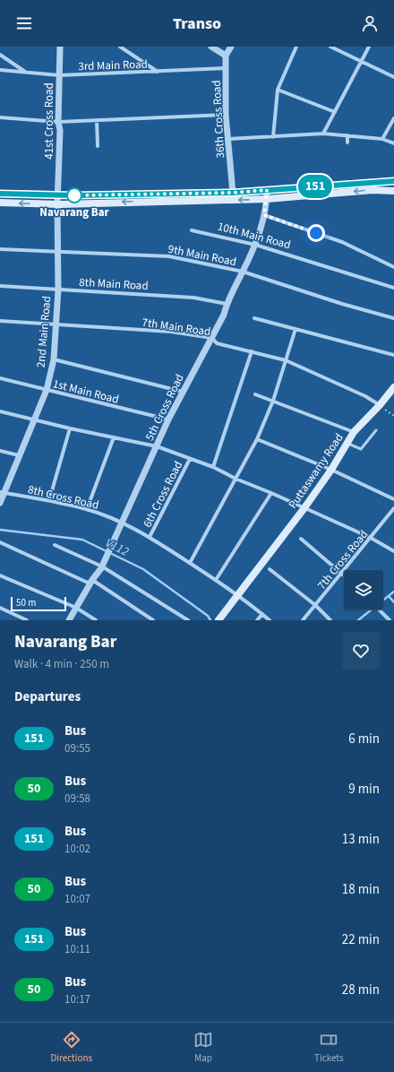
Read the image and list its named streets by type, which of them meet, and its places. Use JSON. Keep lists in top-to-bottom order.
{
  "streets": {
    "main road": ["Puttaswamy Road"],
    "street": [
      "3rd Main Road",
      "36th Cross Road",
      "41st Cross Road",
      "10th Main Road",
      "9th Main Road",
      "8th Main Road",
      "7th Main Road",
      "2nd Main Road",
      "1st Main Road",
      "5th Cross Road",
      "6th Cross Road",
      "8th Cross Road",
      "7th Cross Road"
    ]
  },
  "crossings": [
    ["3rd Main Road", "36th Cross Road"],
    ["3rd Main Road", "41st Cross Road"],
    ["41st Cross Road", "2nd Main Road"],
    ["10th Main Road", "5th Cross Road"],
    ["9th Main Road", "2nd Main Road"],
    ["9th Main Road", "5th Cross Road"],
    ["8th Main Road", "2nd Main Road"],
    ["8th Main Road", "5th Cross Road"],
    ["7th Main Road", "2nd Main Road"],
    ["7th Main Road", "5th Cross Road"],
    ["7th Main Road", "Puttaswamy Road"],
    ["2nd Main Road", "1st Main Road"],
    ["2nd Main Road", "8th Cross Road"],
    ["1st Main Road", "5th Cross Road"],
    ["5th Cross Road", "8th Cross Road"],
    ["Puttaswamy Road", "8th Cross Road"],
    ["6th Cross Road", "8th Cross Road"]
  ],
  "water": ["V112"],
  "places": ["Navarang Bar"],
  "lines": ["bus line 151"],
  "scale_bar": "50 m",
  "page": {
    "header": "Transo",
    "on_map": "151",
    "scale": "50 m",
    "heading": [
      ["Navarang Bar", "Walk · 4 min · 250 m"],
      "Departures"
    ],
    "list": [
      {
        "mark": "151",
        "name": "Bus",
        "note": "09:55",
        "value": "6 min"
      },
      {
        "mark": "50",
        "name": "Bus",
        "note": "09:58",
        "value": "9 min"
      },
      {
        "mark": "151",
        "name": "Bus",
        "note": "10:02",
        "value": "13 min"
      },
      {
        "mark": "50",
        "name": "Bus",
        "note": "10:07",
        "value": "18 min"
      },
      {
        "mark": "151",
        "name": "Bus",
        "note": "10:11",
        "value": "22 min"
      },
      {
        "mark": "50",
        "name": "Bus",
        "note": "10:17",
        "value": "28 min"
      }
    ],
    "tabs": ["Directions", "Map", "Tickets"]
  }
}
